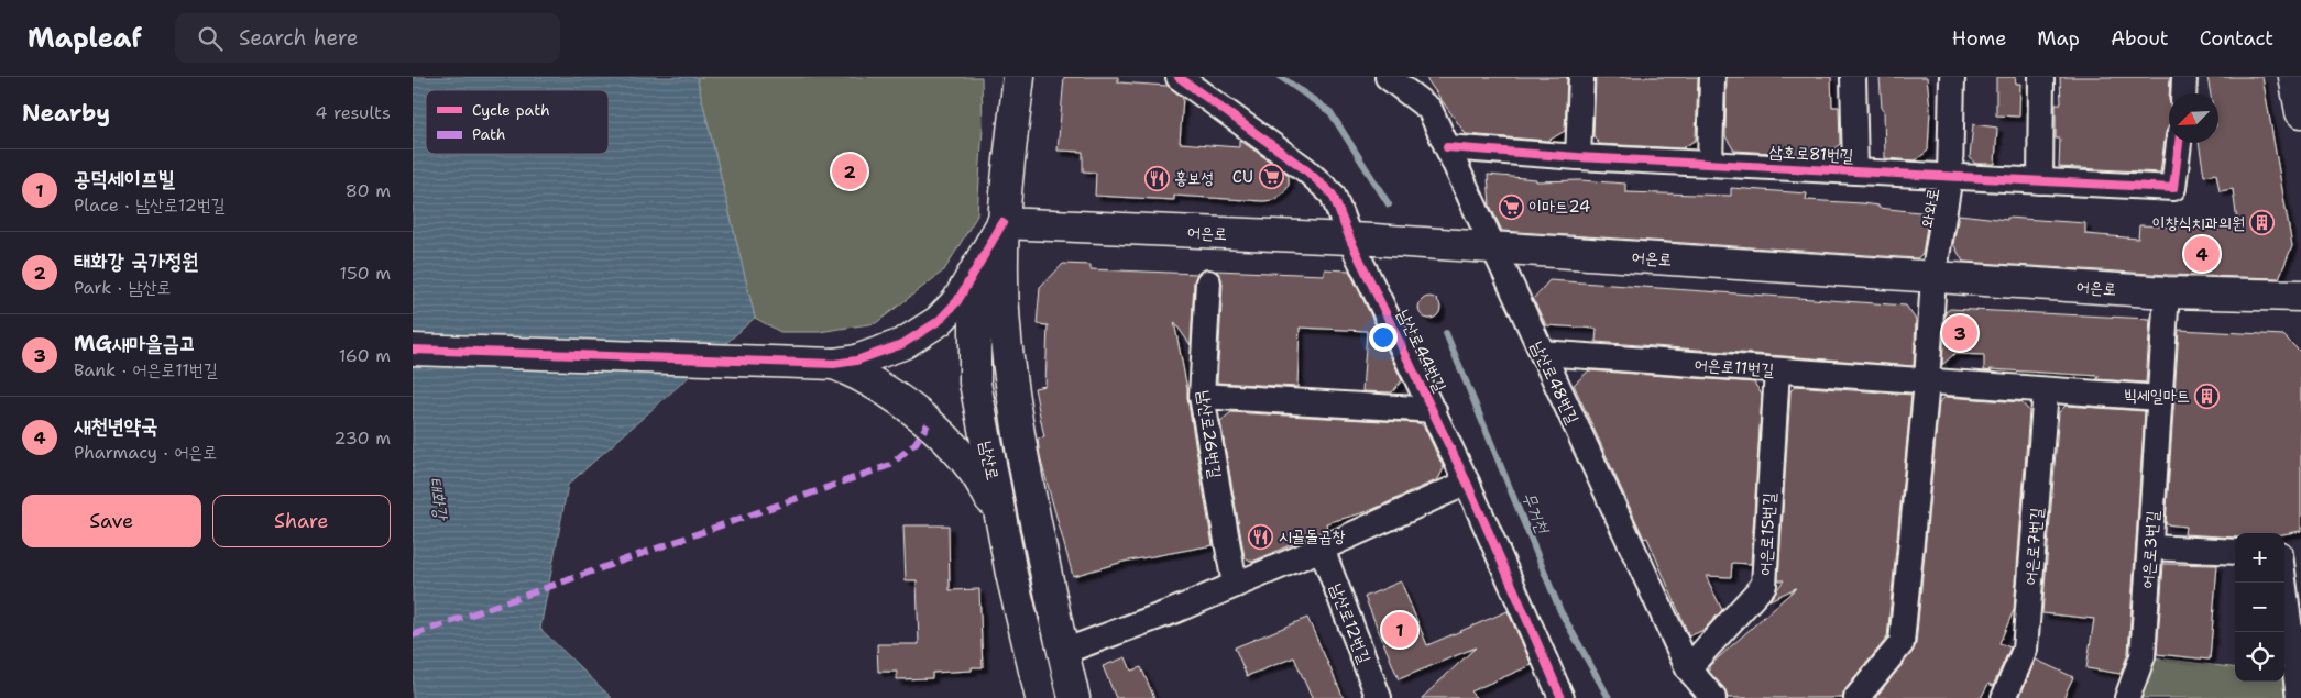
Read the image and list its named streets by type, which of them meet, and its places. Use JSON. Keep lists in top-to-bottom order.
{
  "streets": {
    "main road": ["어은로", "남산로"],
    "street": [
      "삼호로81번길",
      "와와로",
      "남산로44번길",
      "어은로11번길",
      "남산로48번길",
      "남산로26번길",
      "어은로15번길",
      "어은로7번길",
      "어은로3번길",
      "남산로12번길"
    ]
  },
  "crossings": [
    ["삼호로81번길", "와와로"],
    ["삼호로81번길", "남산로48번길"],
    ["와와로", "어은로"],
    ["어은로", "남산로44번길"],
    ["어은로", "남산로48번길"],
    ["어은로", "남산로"],
    ["어은로", "어은로3번길"],
    ["남산로44번길", "남산로26번길"],
    ["어은로11번길", "남산로48번길"],
    ["어은로11번길", "어은로15번길"],
    ["남산로48번길", "어은로15번길"]
  ],
  "water": ["태화강", "무거천"],
  "places": {
    "supermarket": ["CU", "이마트24"],
    "restaurant": ["홍보성", "시골돌곱창"],
    "building": ["이창식치과의원", "빅세일마트"]
  },
  "legend": ["Cycle path", "Path"],
  "north": "bottom left",
  "page": {
    "header": "Mapleaf",
    "search": "Search here",
    "nav": [
      "Home",
      "Map",
      "About",
      "Contact"
    ],
    "heading": ["Nearby", "4 results"],
    "list": [
      {
        "mark": "1",
        "name": "공덕세이프빌",
        "note": "Place · 남산로12번길",
        "value": "80 m"
      },
      {
        "mark": "2",
        "name": "태화강 국가정원",
        "note": "Park · 남산로",
        "value": "150 m"
      },
      {
        "mark": "3",
        "name": "MG새마을금고",
        "note": "Bank · 어은로11번길",
        "value": "160 m"
      },
      {
        "mark": "4",
        "name": "새천년약국",
        "note": "Pharmacy · 어은로",
        "value": "230 m"
      }
    ],
    "pins": [
      "2",
      "4",
      "3",
      "1"
    ],
    "buttons": ["Save", "Share"],
    "map_buttons": ["+", "−"]
  }
}
